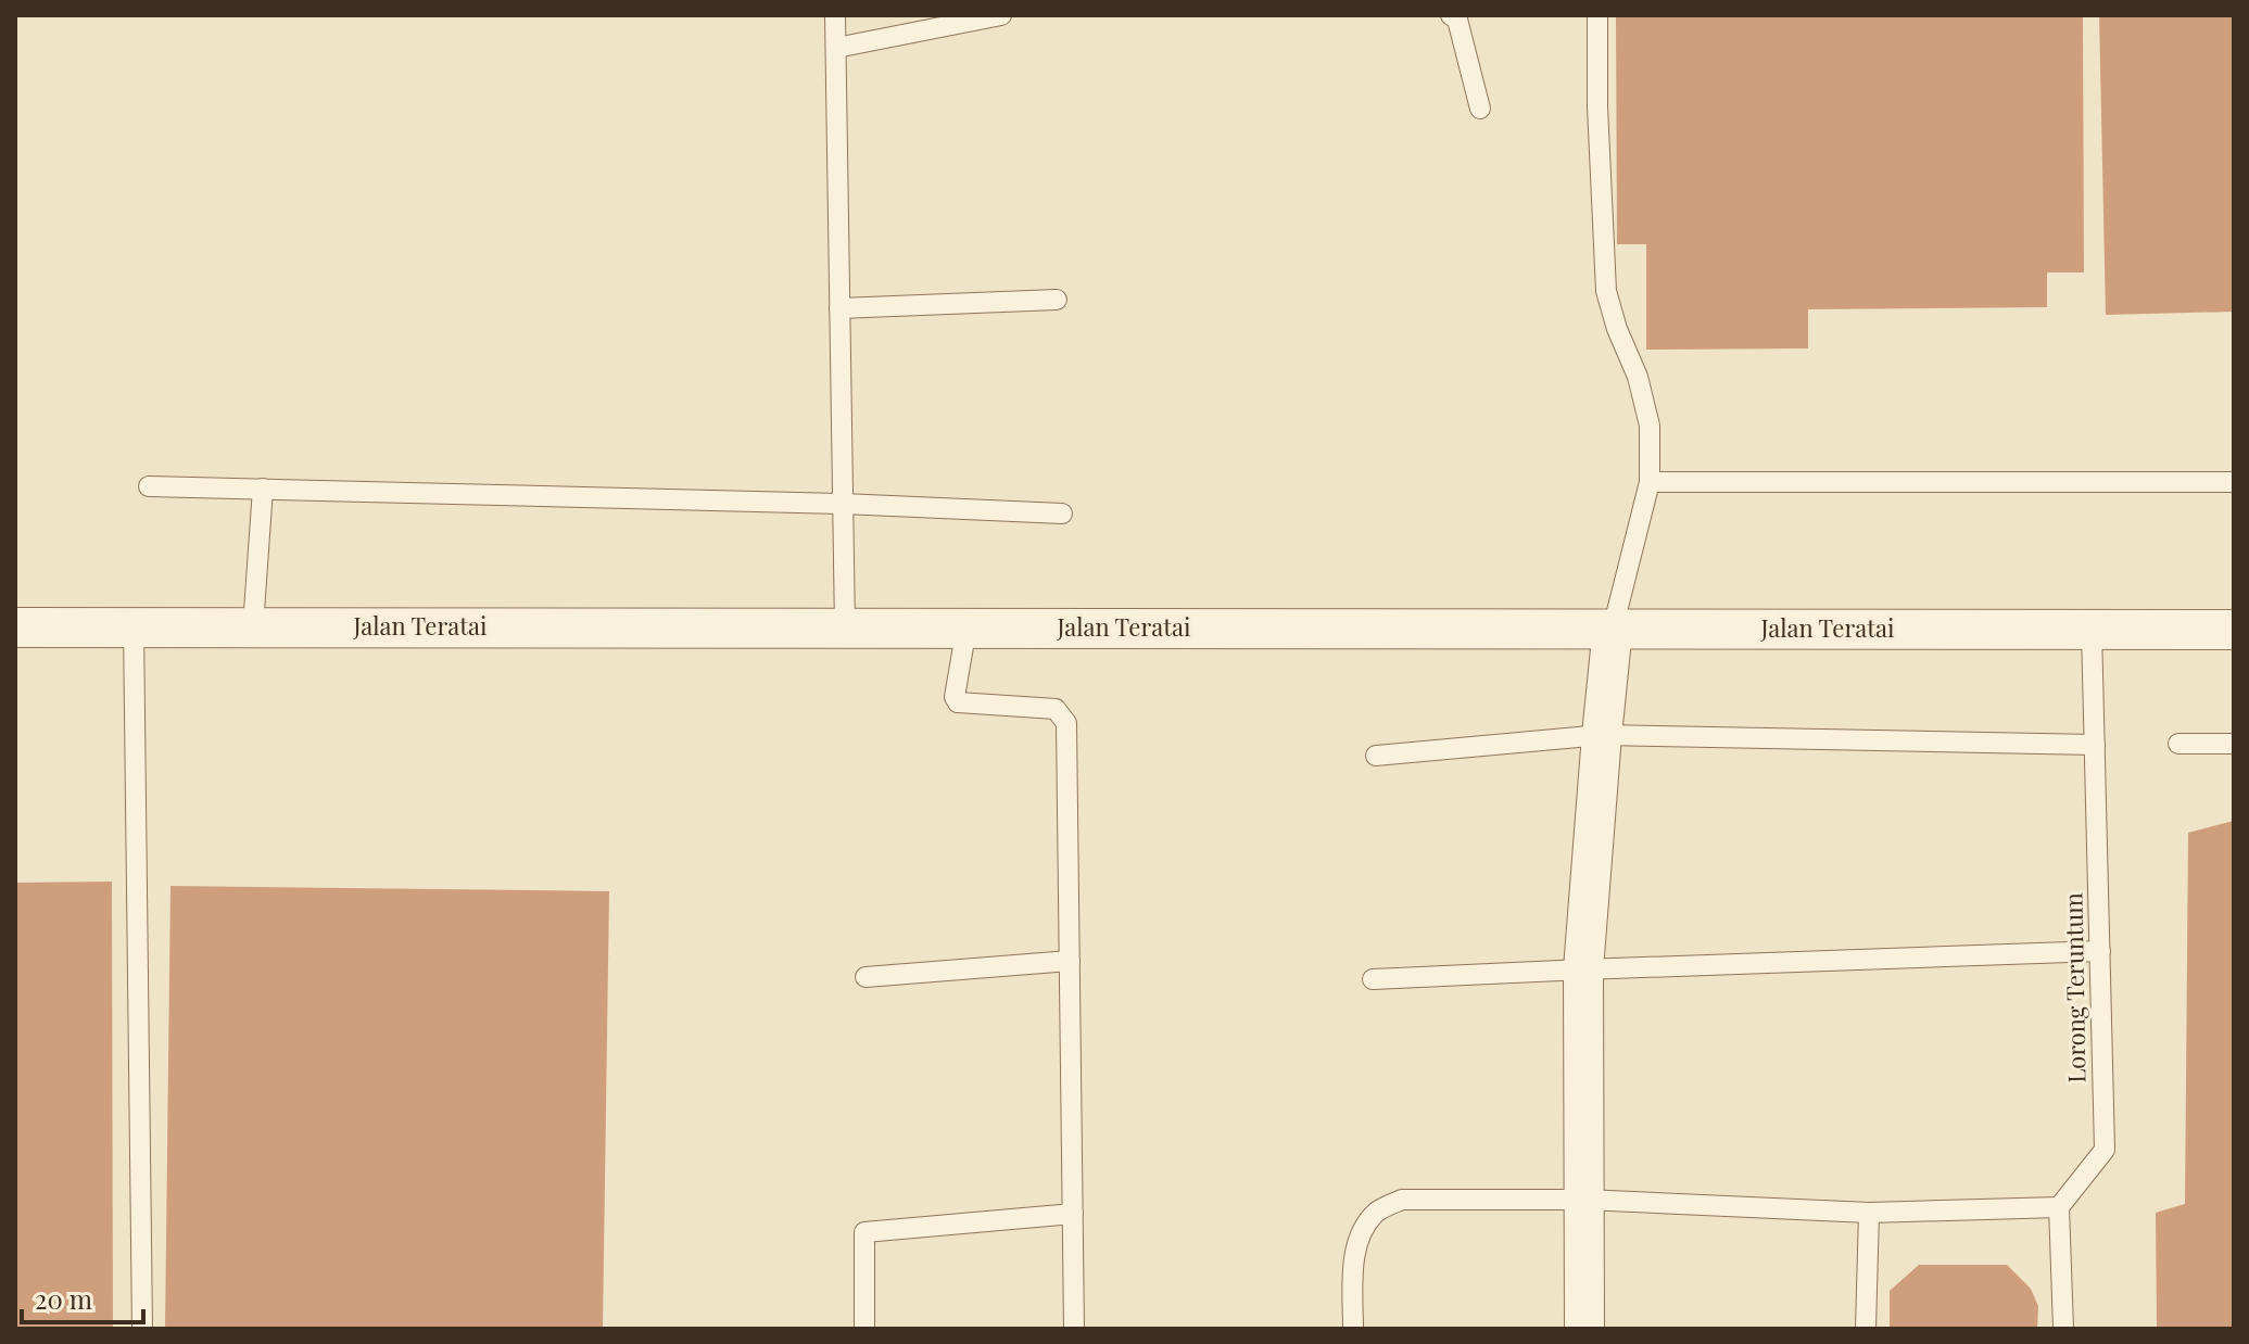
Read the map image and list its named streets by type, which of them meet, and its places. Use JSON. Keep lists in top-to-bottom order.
{
  "streets": {
    "street": ["Jalan Teratai"],
    "lane": ["Lorong Teruntum"]
  },
  "crossings": [
    ["Jalan Teratai", "Lorong Teruntum"]
  ],
  "scale_bar": "20 m"
}
